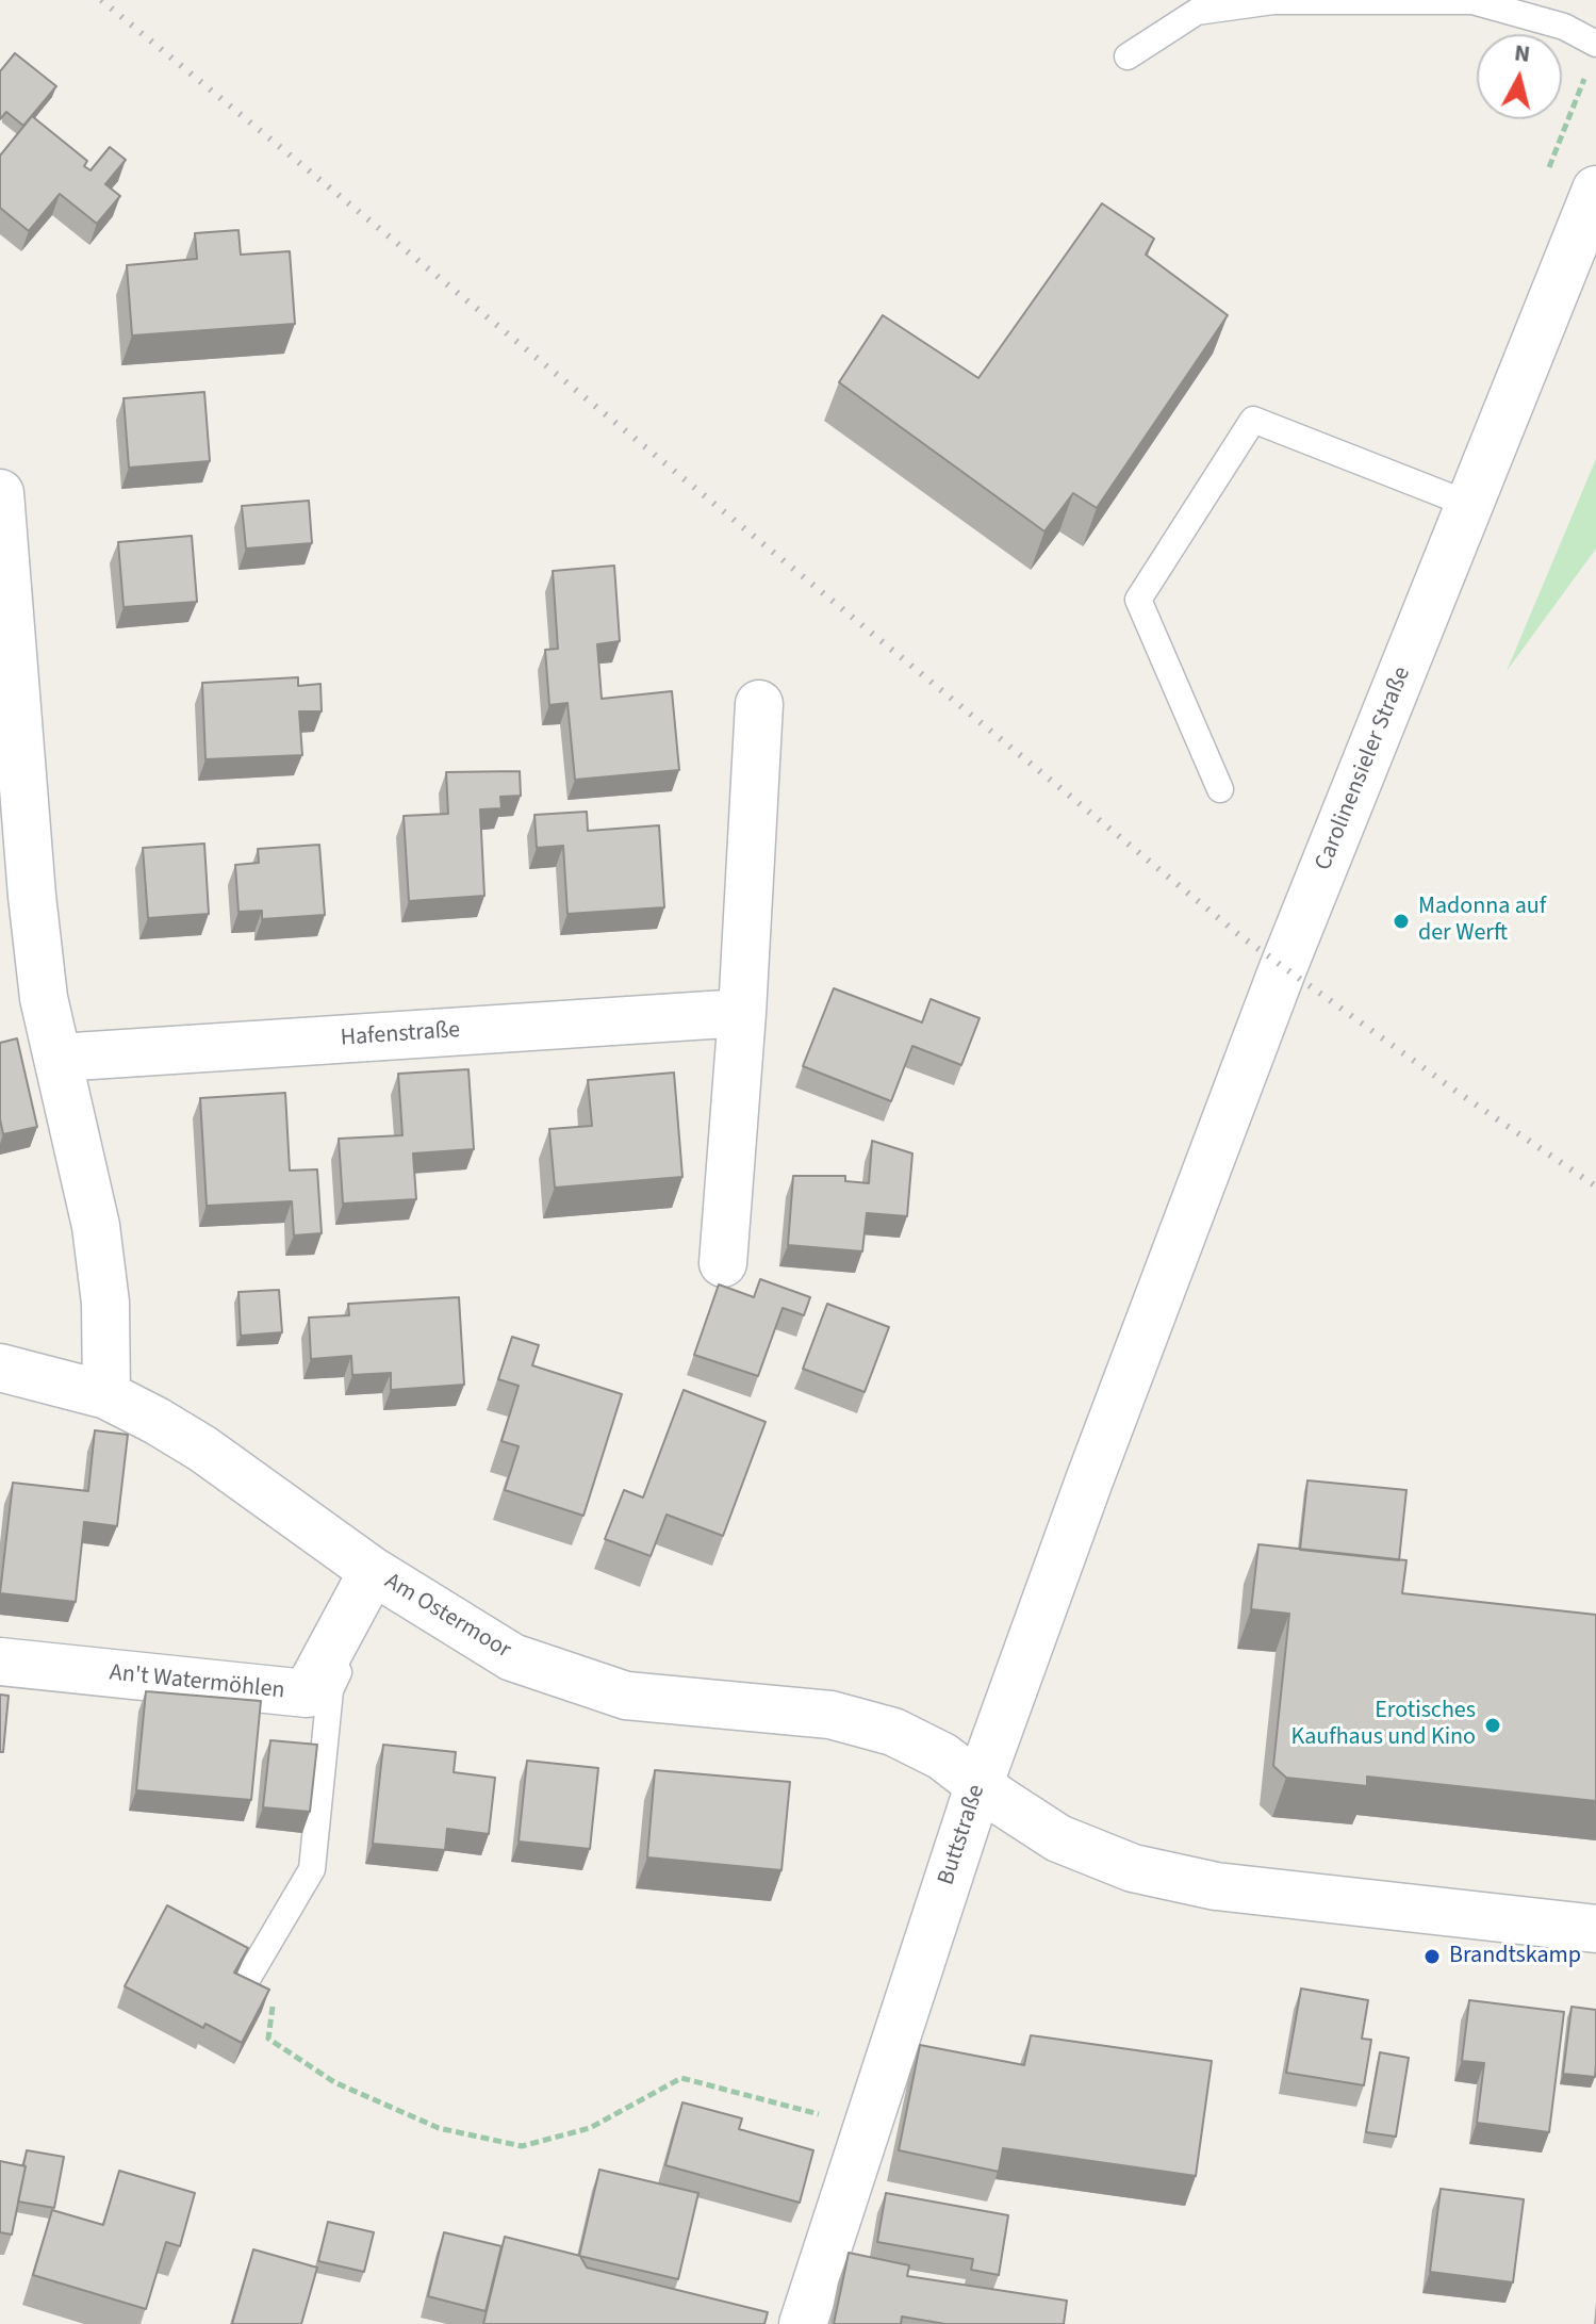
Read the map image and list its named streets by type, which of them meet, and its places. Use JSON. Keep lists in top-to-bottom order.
{
  "streets": {
    "street": [
      "Carolinensieler Straße",
      "Hafenstraße",
      "Am Ostermoor",
      "An't Watermöhlen",
      "Buttstraße"
    ]
  },
  "crossings": [
    ["Carolinensieler Straße", "Buttstraße"],
    ["Am Ostermoor", "An't Watermöhlen"],
    ["Am Ostermoor", "Buttstraße"]
  ],
  "places": ["Madonna auf der Werft", "Erotisches Kaufhaus und Kino", "Brandtskamp"],
  "north": "top"
}
